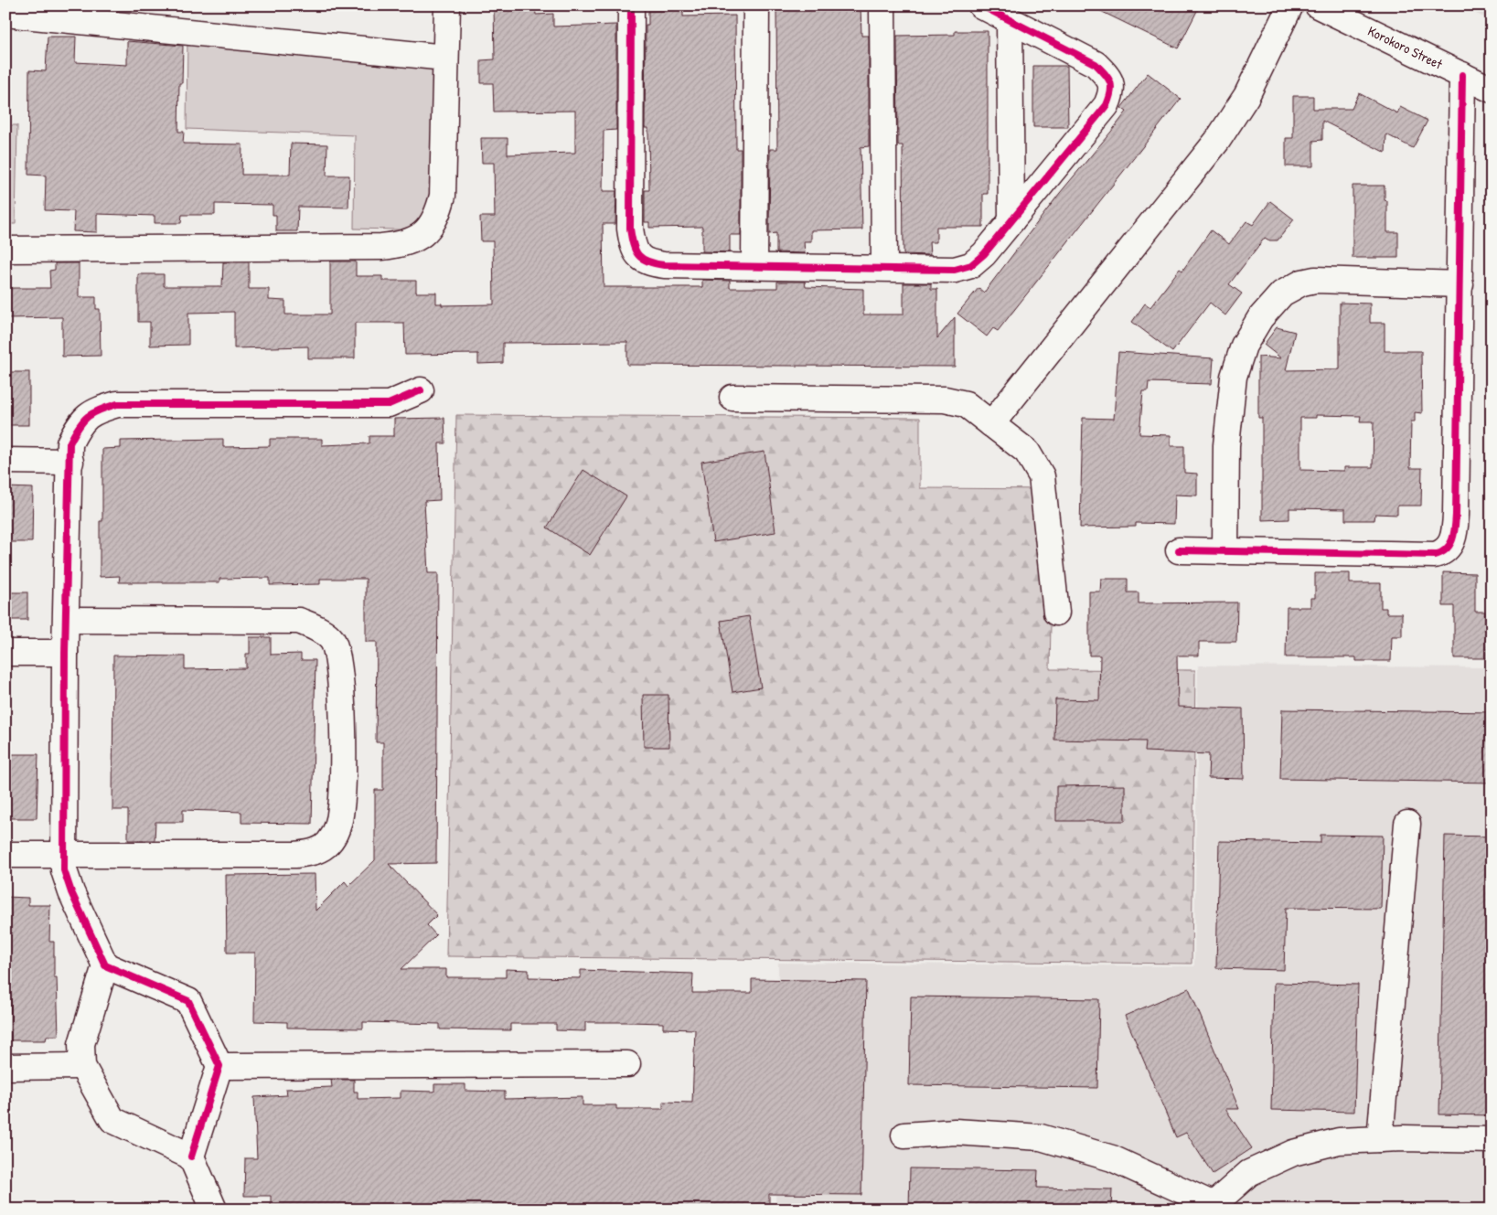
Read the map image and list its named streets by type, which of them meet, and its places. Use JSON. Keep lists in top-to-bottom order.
{
  "streets": {
    "street": ["Korokoro Street"]
  }
}
